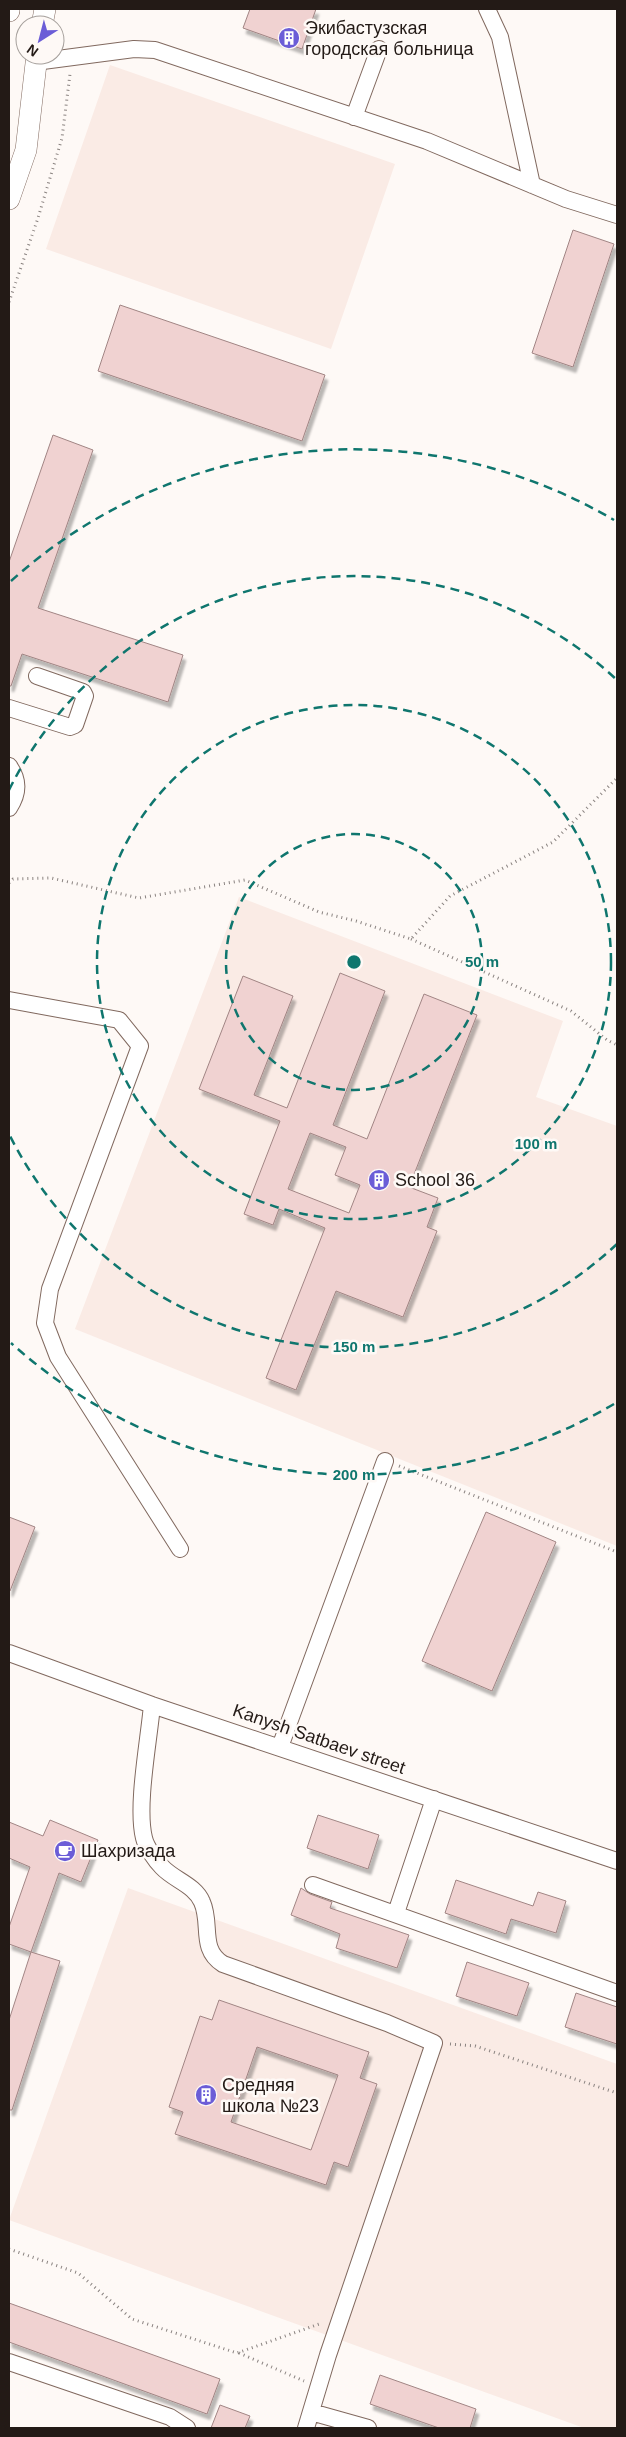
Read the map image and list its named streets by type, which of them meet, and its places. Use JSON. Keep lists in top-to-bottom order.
{
  "streets": {
    "street": ["Kanysh Satbaev street"]
  },
  "places": {
    "building": ["Экибастузская городская больница", "School 36", "Средняя школа №23"],
    "cafe": ["Шахризада"]
  },
  "north": "bottom left",
  "rings": [
    "50 m",
    "100 m",
    "150 m",
    "200 m"
  ]
}
